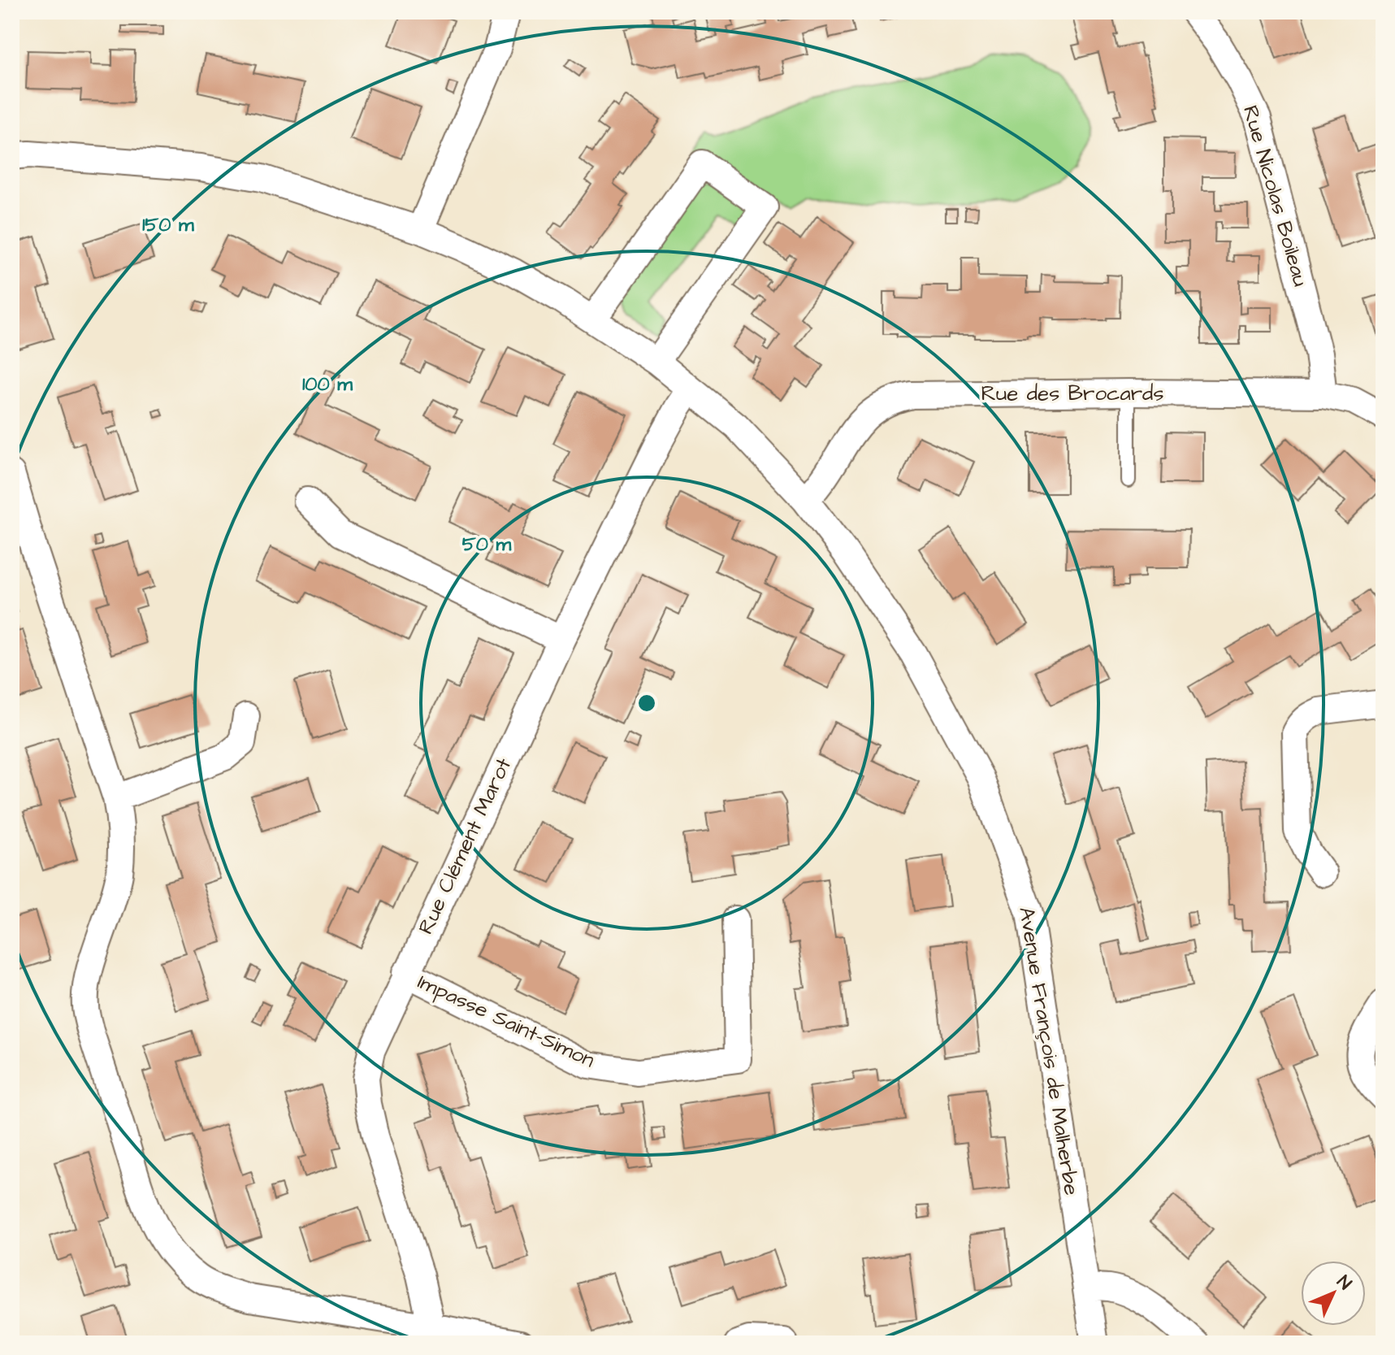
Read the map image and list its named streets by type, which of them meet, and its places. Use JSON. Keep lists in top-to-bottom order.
{
  "streets": {
    "street": [
      "Rue Nicolas Boileau",
      "Rue des Brocards",
      "Rue Clément Marot",
      "Impasse Saint-Simon",
      "Avenue François de Malherbe"
    ]
  },
  "crossings": [
    ["Rue Nicolas Boileau", "Rue des Brocards"],
    ["Rue des Brocards", "Avenue François de Malherbe"],
    ["Rue Clément Marot", "Impasse Saint-Simon"],
    ["Rue Clément Marot", "Avenue François de Malherbe"]
  ],
  "north": "top right",
  "rings": ["150 m", "100 m", "50 m"]
}
